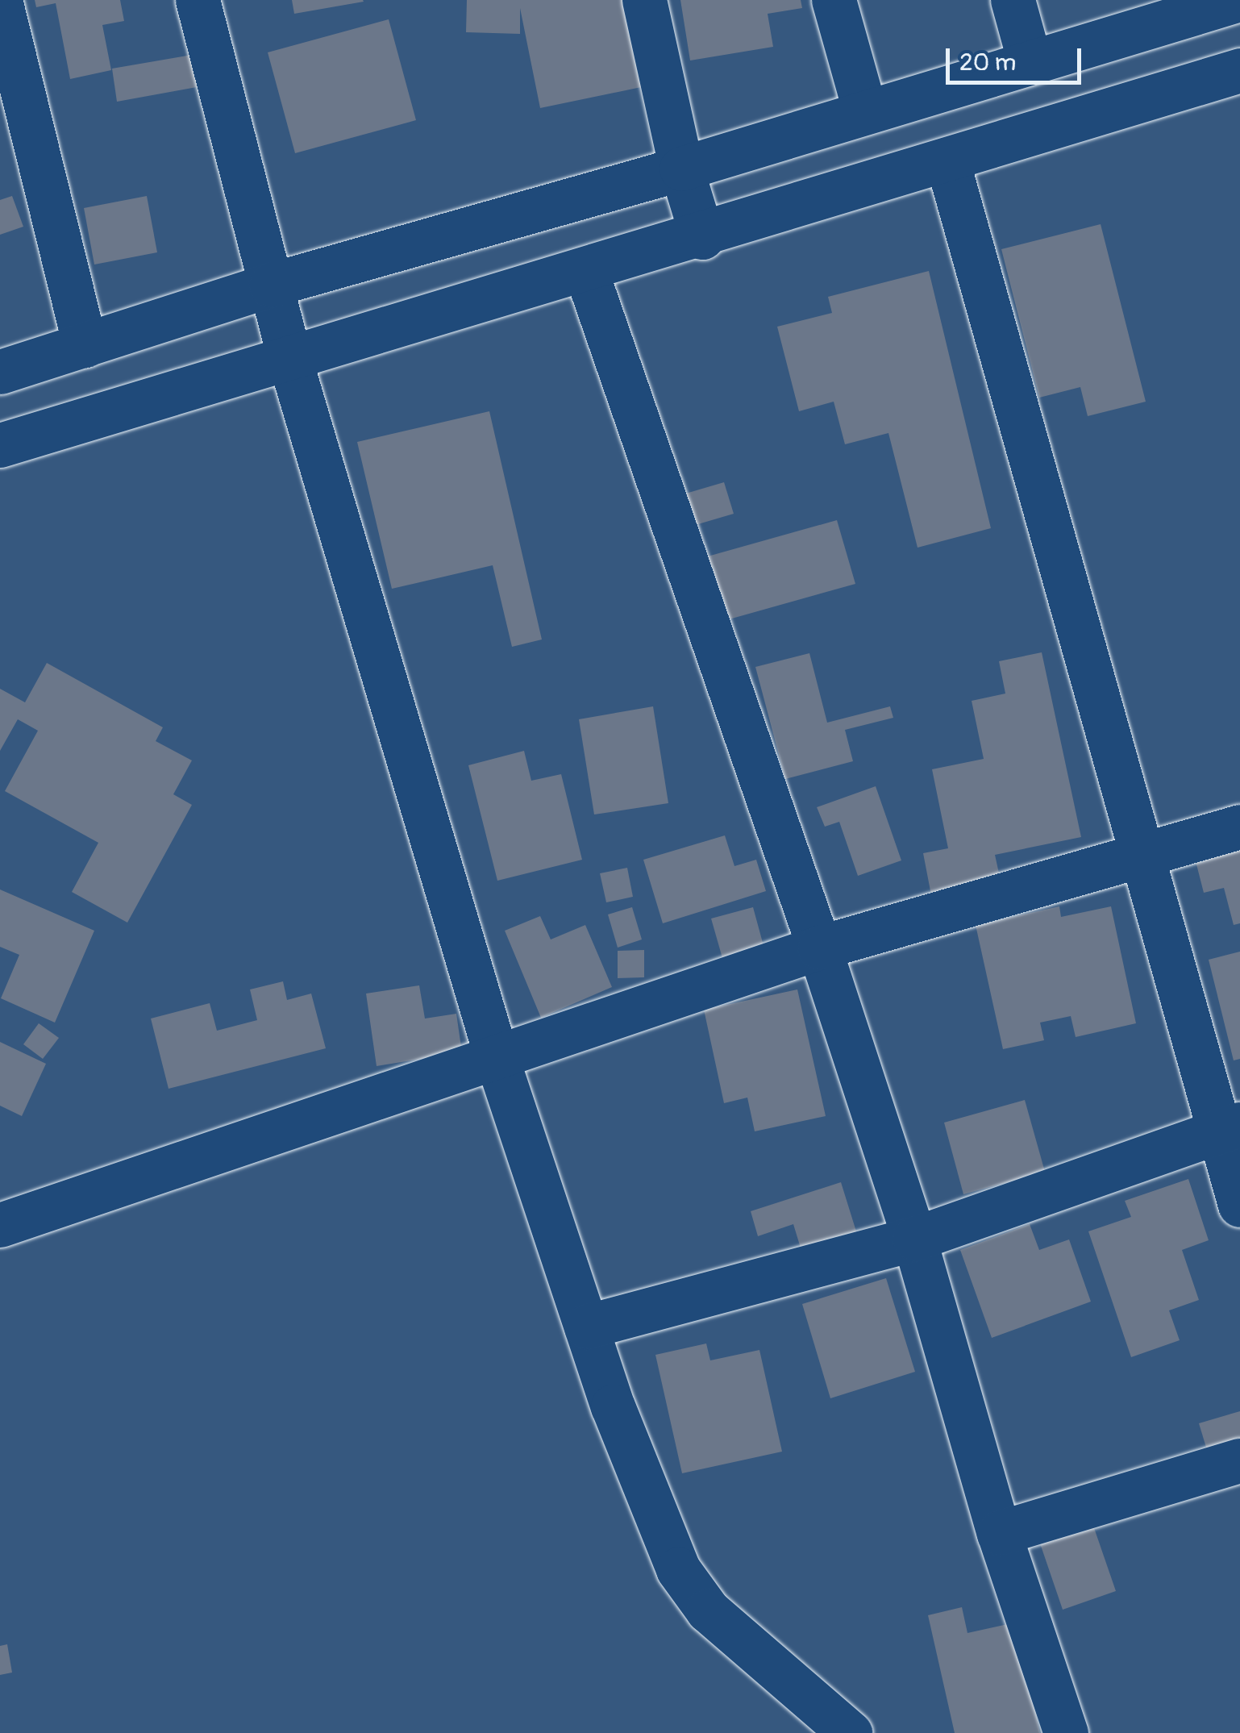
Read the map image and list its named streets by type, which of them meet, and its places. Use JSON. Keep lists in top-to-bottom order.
{
  "scale_bar": "20 m"
}
